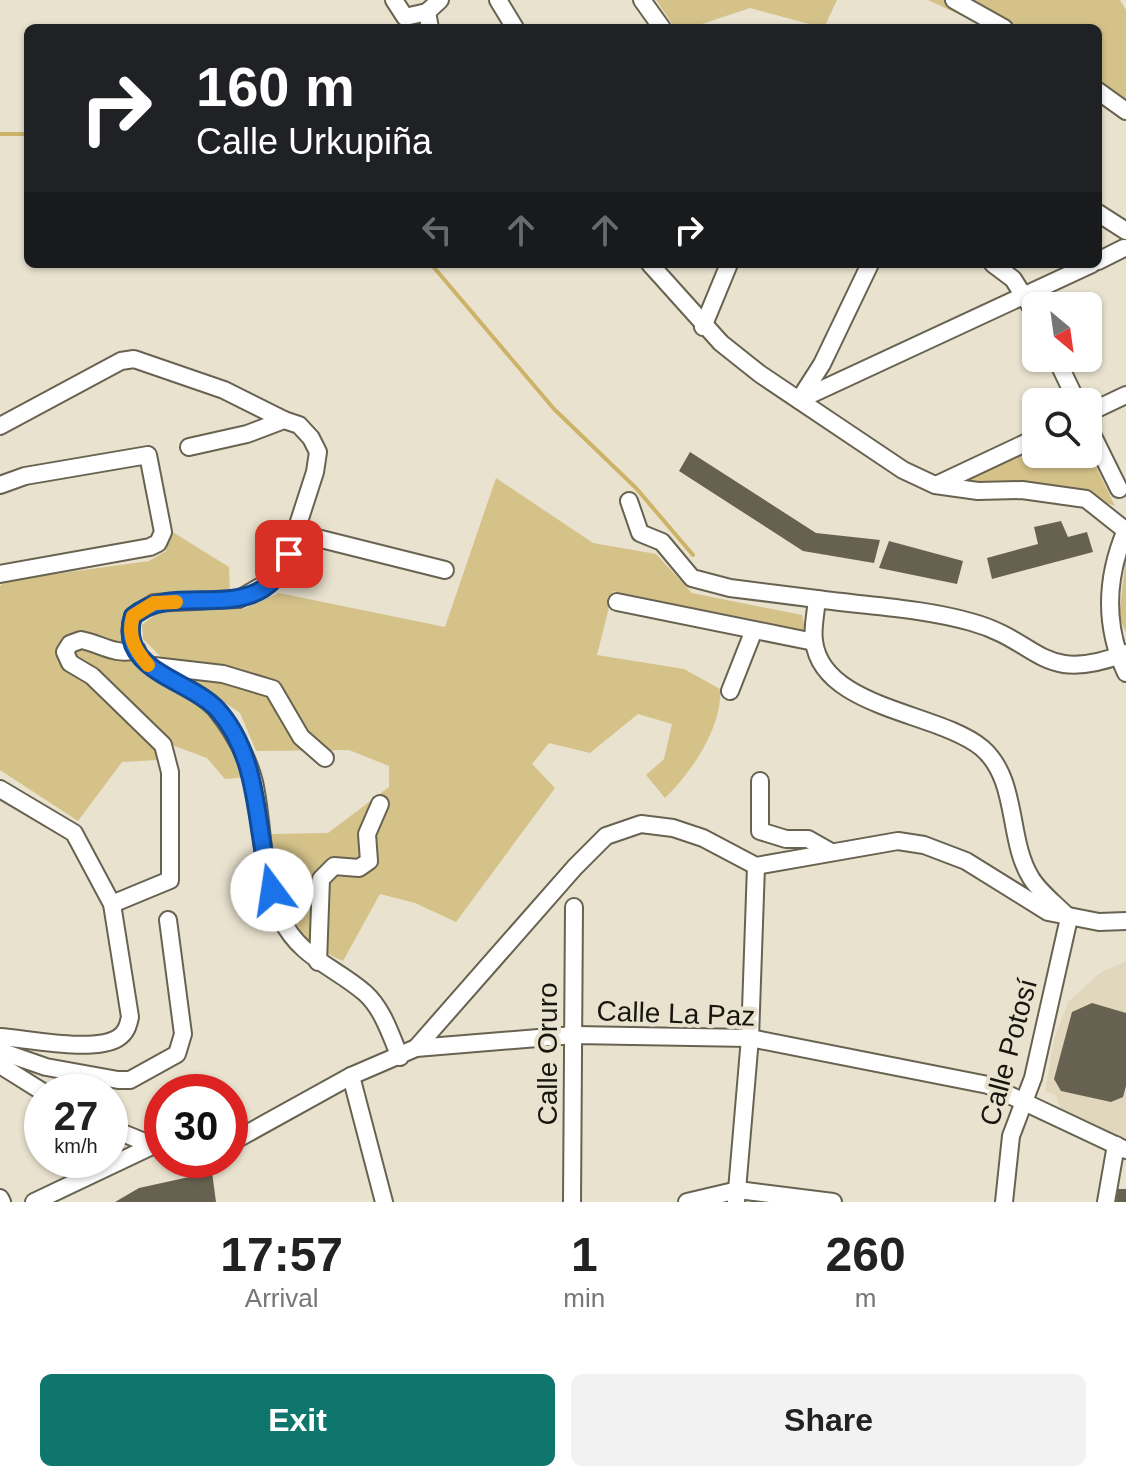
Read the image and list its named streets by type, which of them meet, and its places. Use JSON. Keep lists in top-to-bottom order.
{
  "streets": {
    "street": ["Calle La Paz", "Calle Potosí", "Calle Oruro"]
  },
  "crossings": [
    ["Calle La Paz", "Calle Potosí"],
    ["Calle La Paz", "Calle Oruro"]
  ],
  "north": "bottom right",
  "page": {
    "turn": ["160 m", "Calle Urkupiña"],
    "speed": "27 km/h",
    "limit": "30",
    "eta": [
      "17:57",
      "Arrival",
      "1",
      "min",
      "260",
      "m"
    ],
    "buttons": ["Exit", "Share"]
  }
}
